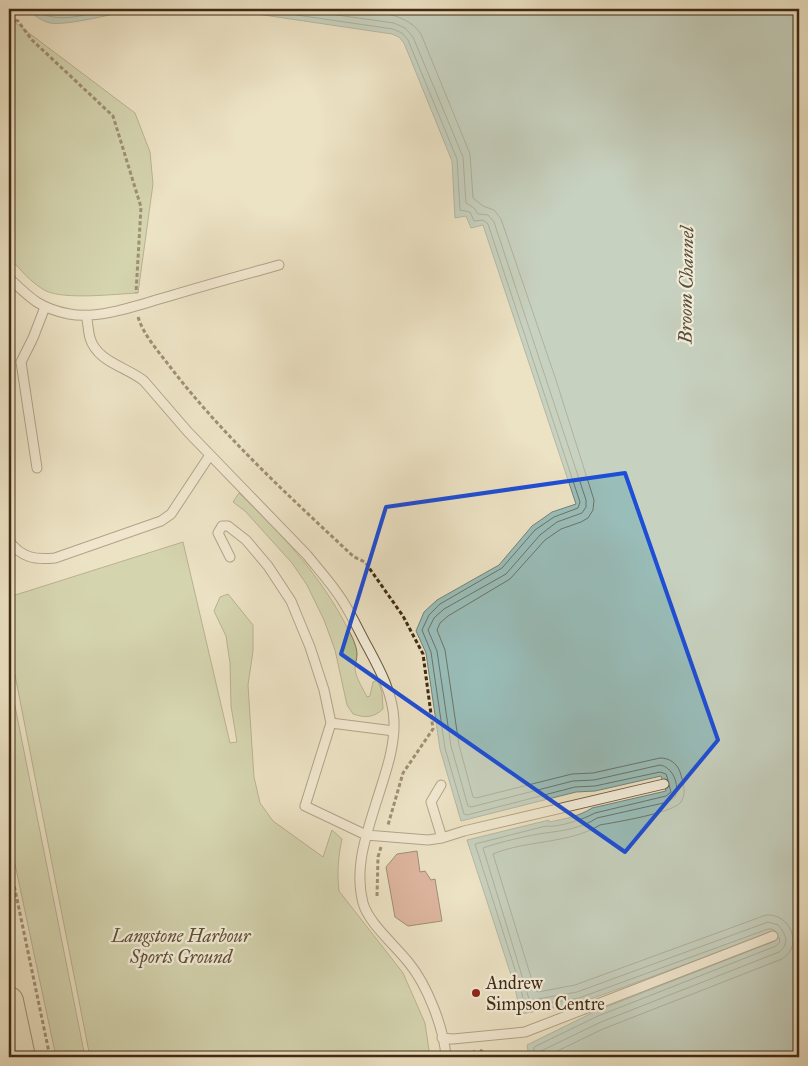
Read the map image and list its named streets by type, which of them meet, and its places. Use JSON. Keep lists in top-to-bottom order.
{
  "water": ["Broom Channel"],
  "parks": ["Langstone Harbour Sports Ground"],
  "places": ["Andrew Simpson Centre"]
}
